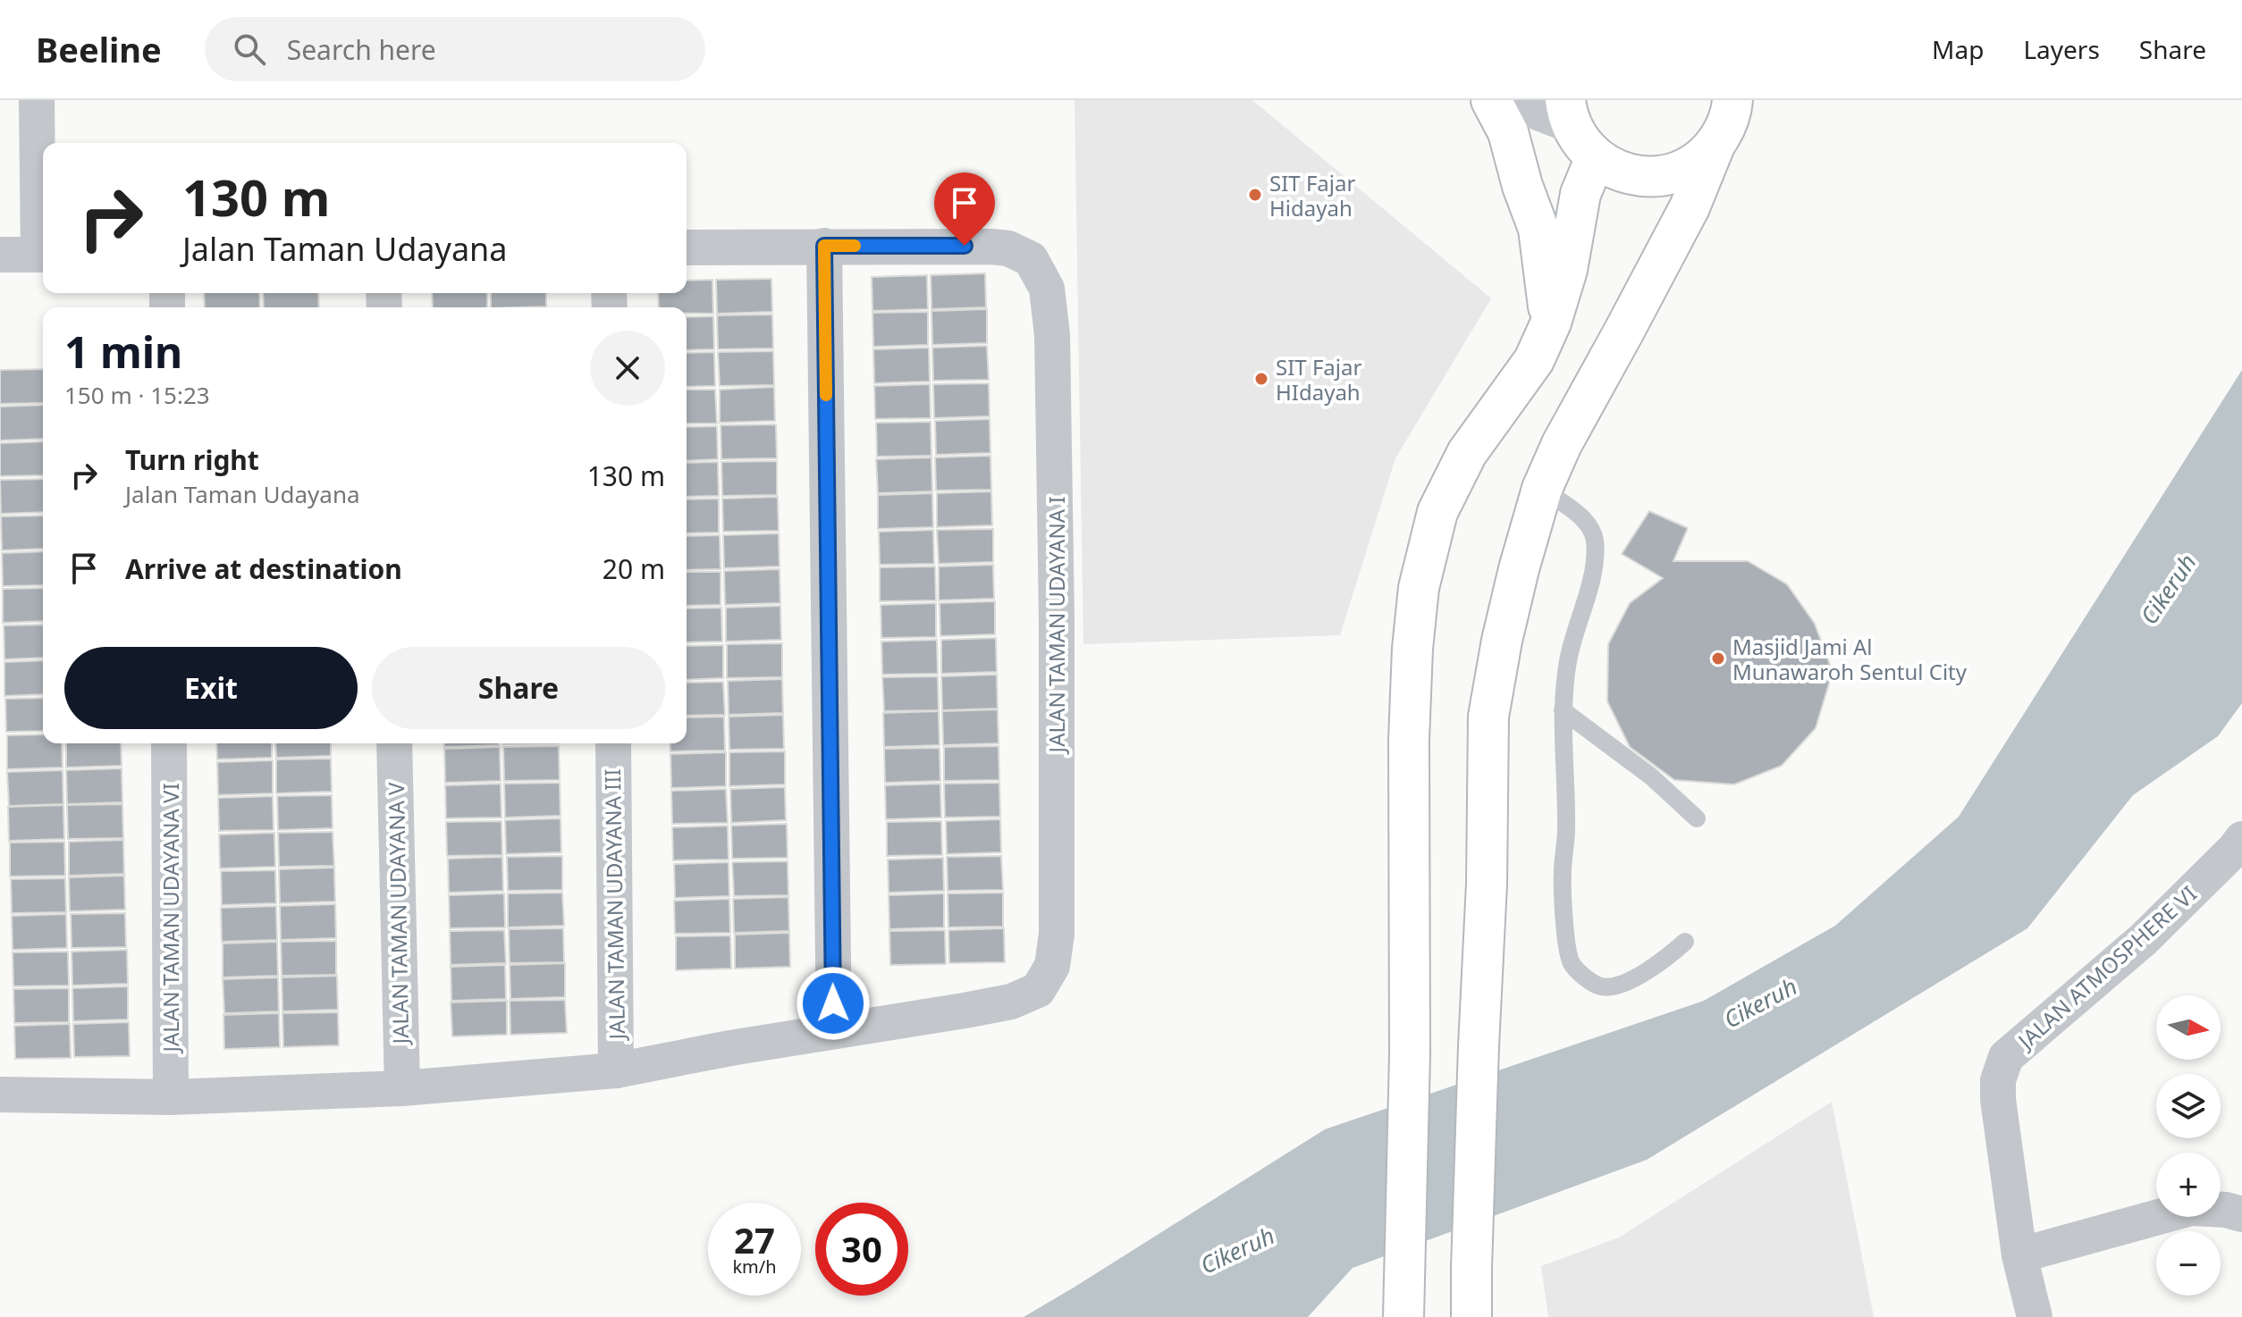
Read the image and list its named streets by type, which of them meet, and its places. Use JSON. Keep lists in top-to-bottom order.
{
  "streets": {
    "street": [
      "JALAN TAMAN UDAYANA I",
      "JALAN TAMAN UDAYANA III",
      "JALAN TAMAN UDAYANA V",
      "JALAN TAMAN UDAYANA VI",
      "JALAN ATMOSPHERE VI"
    ]
  },
  "water": ["Cikeruh"],
  "places": ["SIT Fajar Hidayah", "SIT Fajar HIdayah", "Masjid Jami Al Munawaroh Sentul City"],
  "north": "right",
  "page": {
    "header": "Beeline",
    "search": "Search here",
    "nav": ["Map", "Layers", "Share"],
    "turn": ["130 m", "Jalan Taman Udayana"],
    "heading": ["1 min", "150 m · 15:23"],
    "list": [
      {
        "name": "Turn right",
        "note": "Jalan Taman Udayana",
        "value": "130 m"
      },
      {
        "name": "Arrive at destination",
        "value": "20 m"
      }
    ],
    "buttons": ["Exit", "Share"],
    "map_buttons": ["+", "−"],
    "speed": "27 km/h",
    "limit": "30"
  }
}
